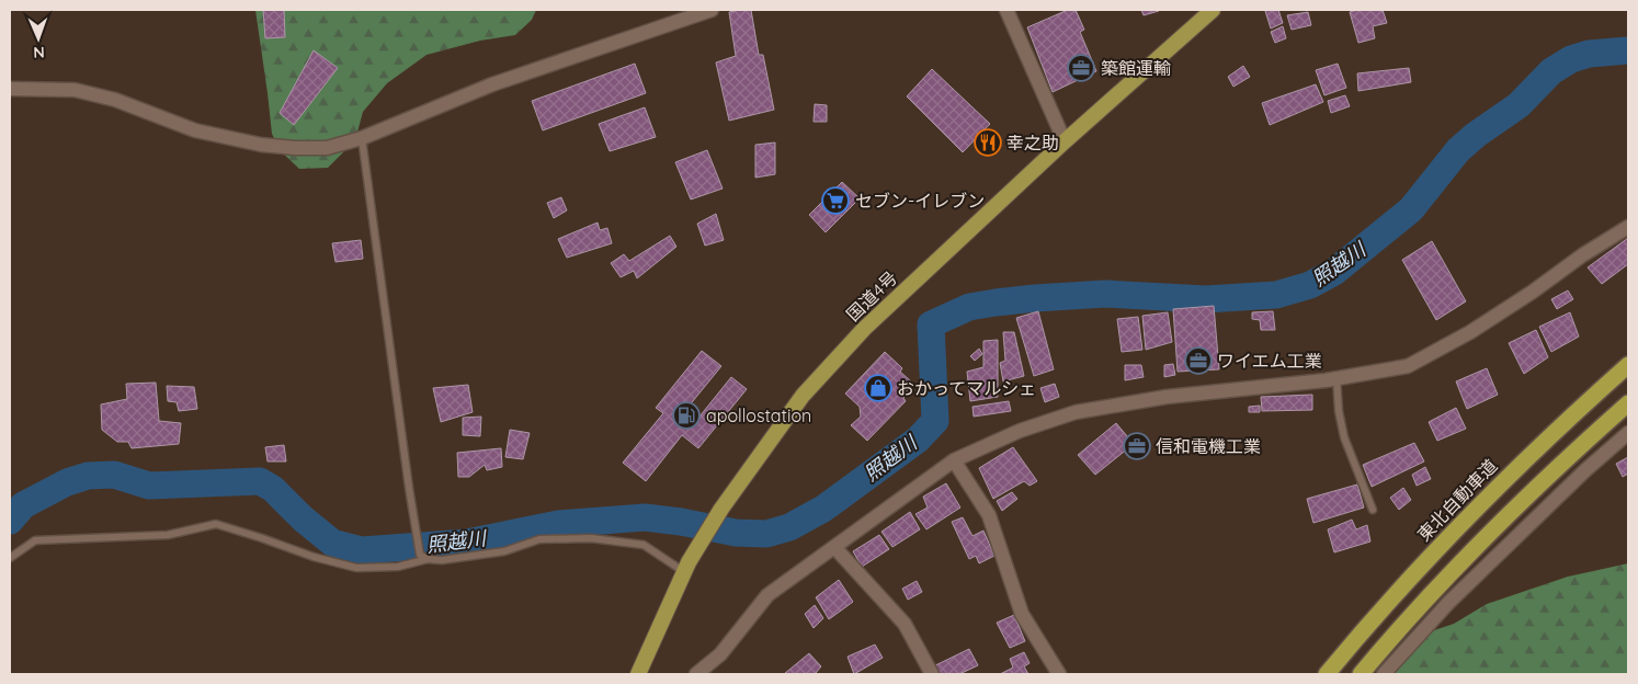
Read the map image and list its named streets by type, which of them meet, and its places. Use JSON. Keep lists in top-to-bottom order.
{
  "streets": {
    "highway": ["国道4号", "東北自動車道"]
  },
  "water": ["照越川"],
  "places": {
    "office": ["築館運輸", "ワイエム工業", "信和電機工業"],
    "restaurant": ["幸之助"],
    "supermarket": ["セブン-イレブン"],
    "shop": ["おかってマルシェ"],
    "fuel station": ["apollostation"]
  },
  "north": "bottom"
}
